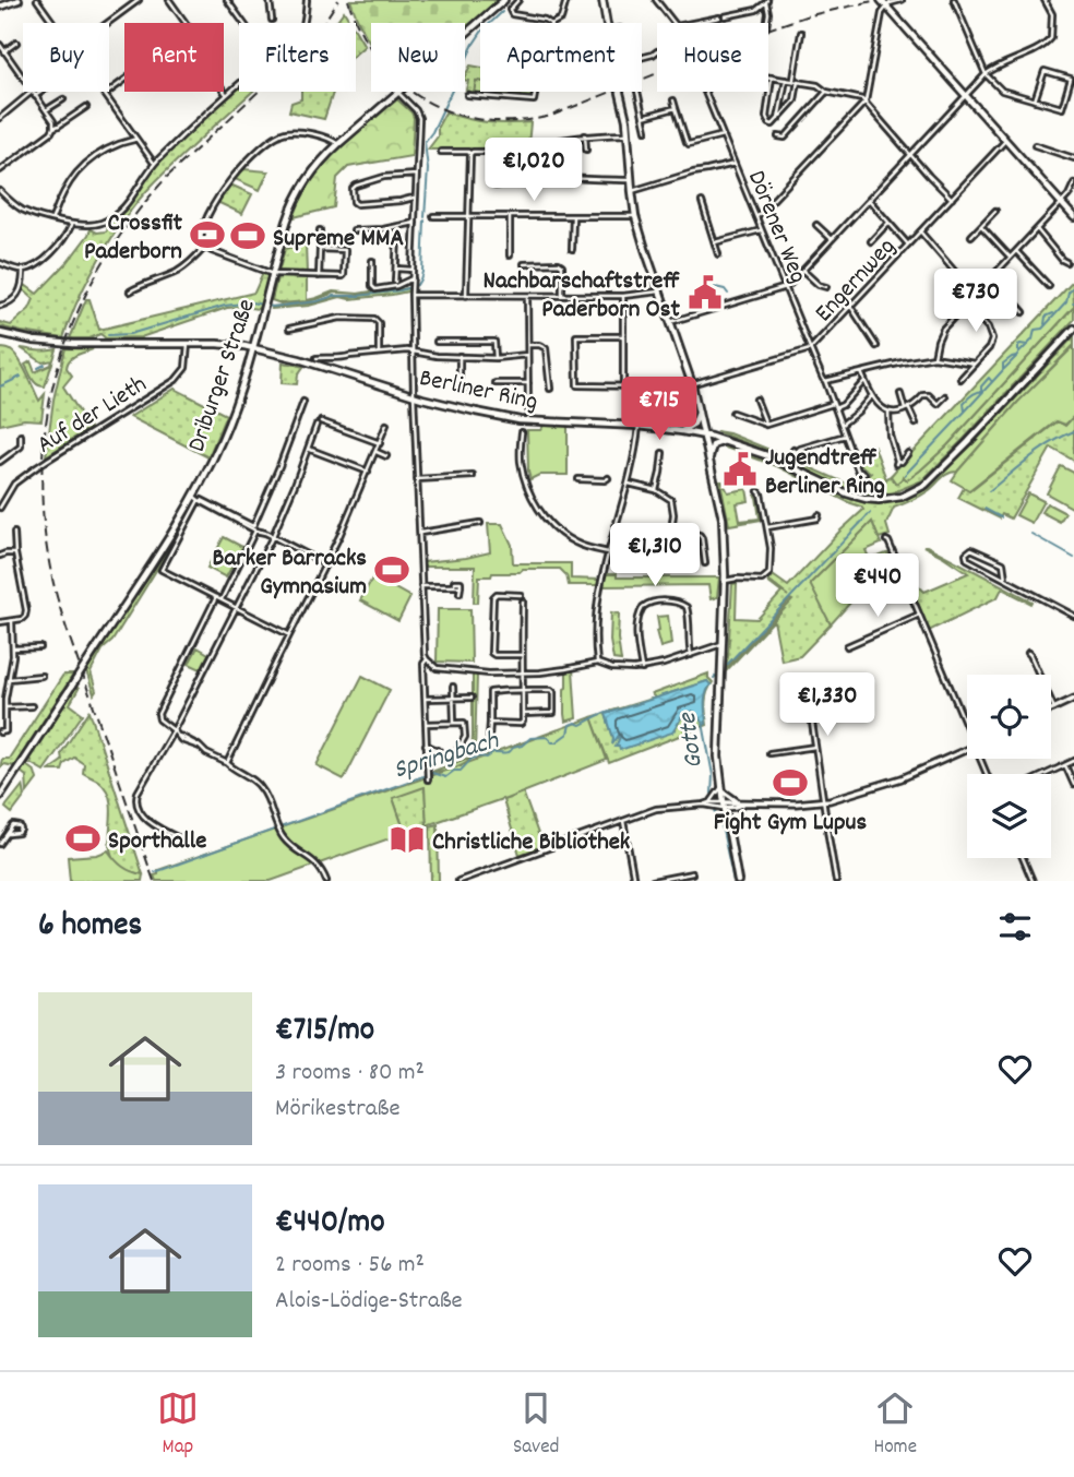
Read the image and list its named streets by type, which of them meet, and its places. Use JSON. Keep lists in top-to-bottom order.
{
  "streets": {
    "main road": ["Driburger Straße", "Berliner Ring"],
    "street": ["Dörener Weg", "Engernweg", "Auf der Lieth"]
  },
  "crossings": [
    ["Dörener Weg", "Engernweg"],
    ["Driburger Straße", "Berliner Ring"],
    ["Berliner Ring", "Auf der Lieth"]
  ],
  "water": ["Gotte", "Springbach"],
  "places": {
    "sports": [
      "Crossfit Paderborn",
      "Supreme MMA",
      "Barker Barracks Gymnasium",
      "Fight Gym Lupus",
      "Sporthalle"
    ],
    "public building": ["Nachbarschaftstreff Paderborn Ost", "Jugendtreff Berliner Ring"],
    "library": ["Christliche Bibliothek"]
  },
  "page": {
    "chip": [
      "Buy",
      "Rent",
      "Filters",
      "New",
      "Apartment",
      "House"
    ],
    "price": [
      "€1,020",
      "€730",
      "€715",
      "€1,310",
      "€440",
      "€1,330"
    ],
    "heading": "6 homes",
    "list": [
      {
        "name": "€715/mo",
        "note": "3 rooms · 80 m² · Mörikestraße"
      },
      {
        "name": "€440/mo",
        "note": "2 rooms · 56 m² · Alois-Lödige-Straße"
      }
    ],
    "tabs": ["Map", "Saved", "Home"]
  }
}
